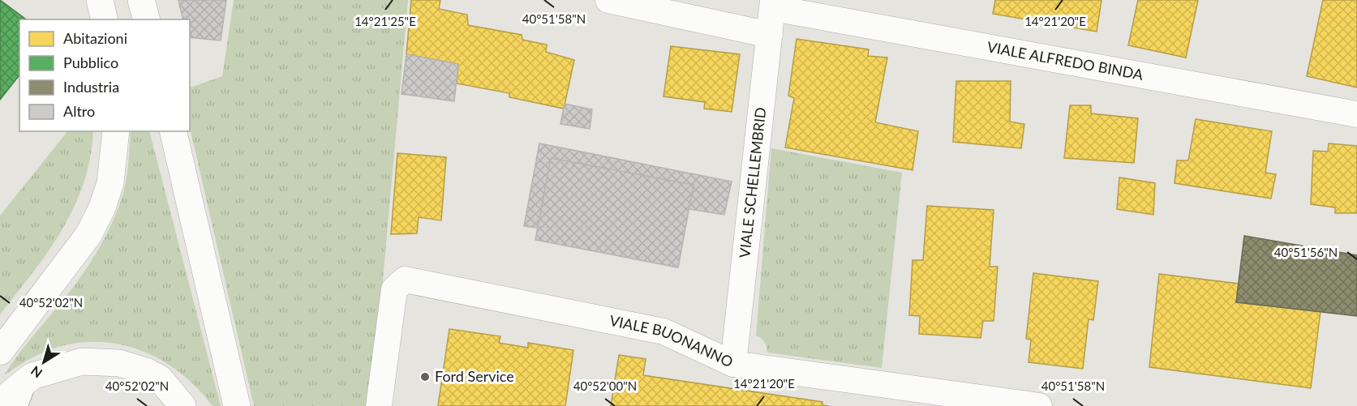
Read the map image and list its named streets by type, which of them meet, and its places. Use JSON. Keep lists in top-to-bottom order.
{
  "streets": {
    "street": ["VIALE ALFREDO BINDA", "VIALE SCHELLEMBRID", "VIALE BUONANNO"]
  },
  "crossings": [
    ["VIALE ALFREDO BINDA", "VIALE SCHELLEMBRID"],
    ["VIALE SCHELLEMBRID", "VIALE BUONANNO"]
  ],
  "places": ["Ford Service"],
  "legend": [
    "Abitazioni",
    "Pubblico",
    "Industria",
    "Altro"
  ],
  "north": "bottom left",
  "coordinates": [
    "40°51'58\"N",
    "14°21'25\"E",
    "14°21'20\"E",
    "40°51'56\"N",
    "40°52'02\"N",
    "40°52'00\"N"
  ]
}
